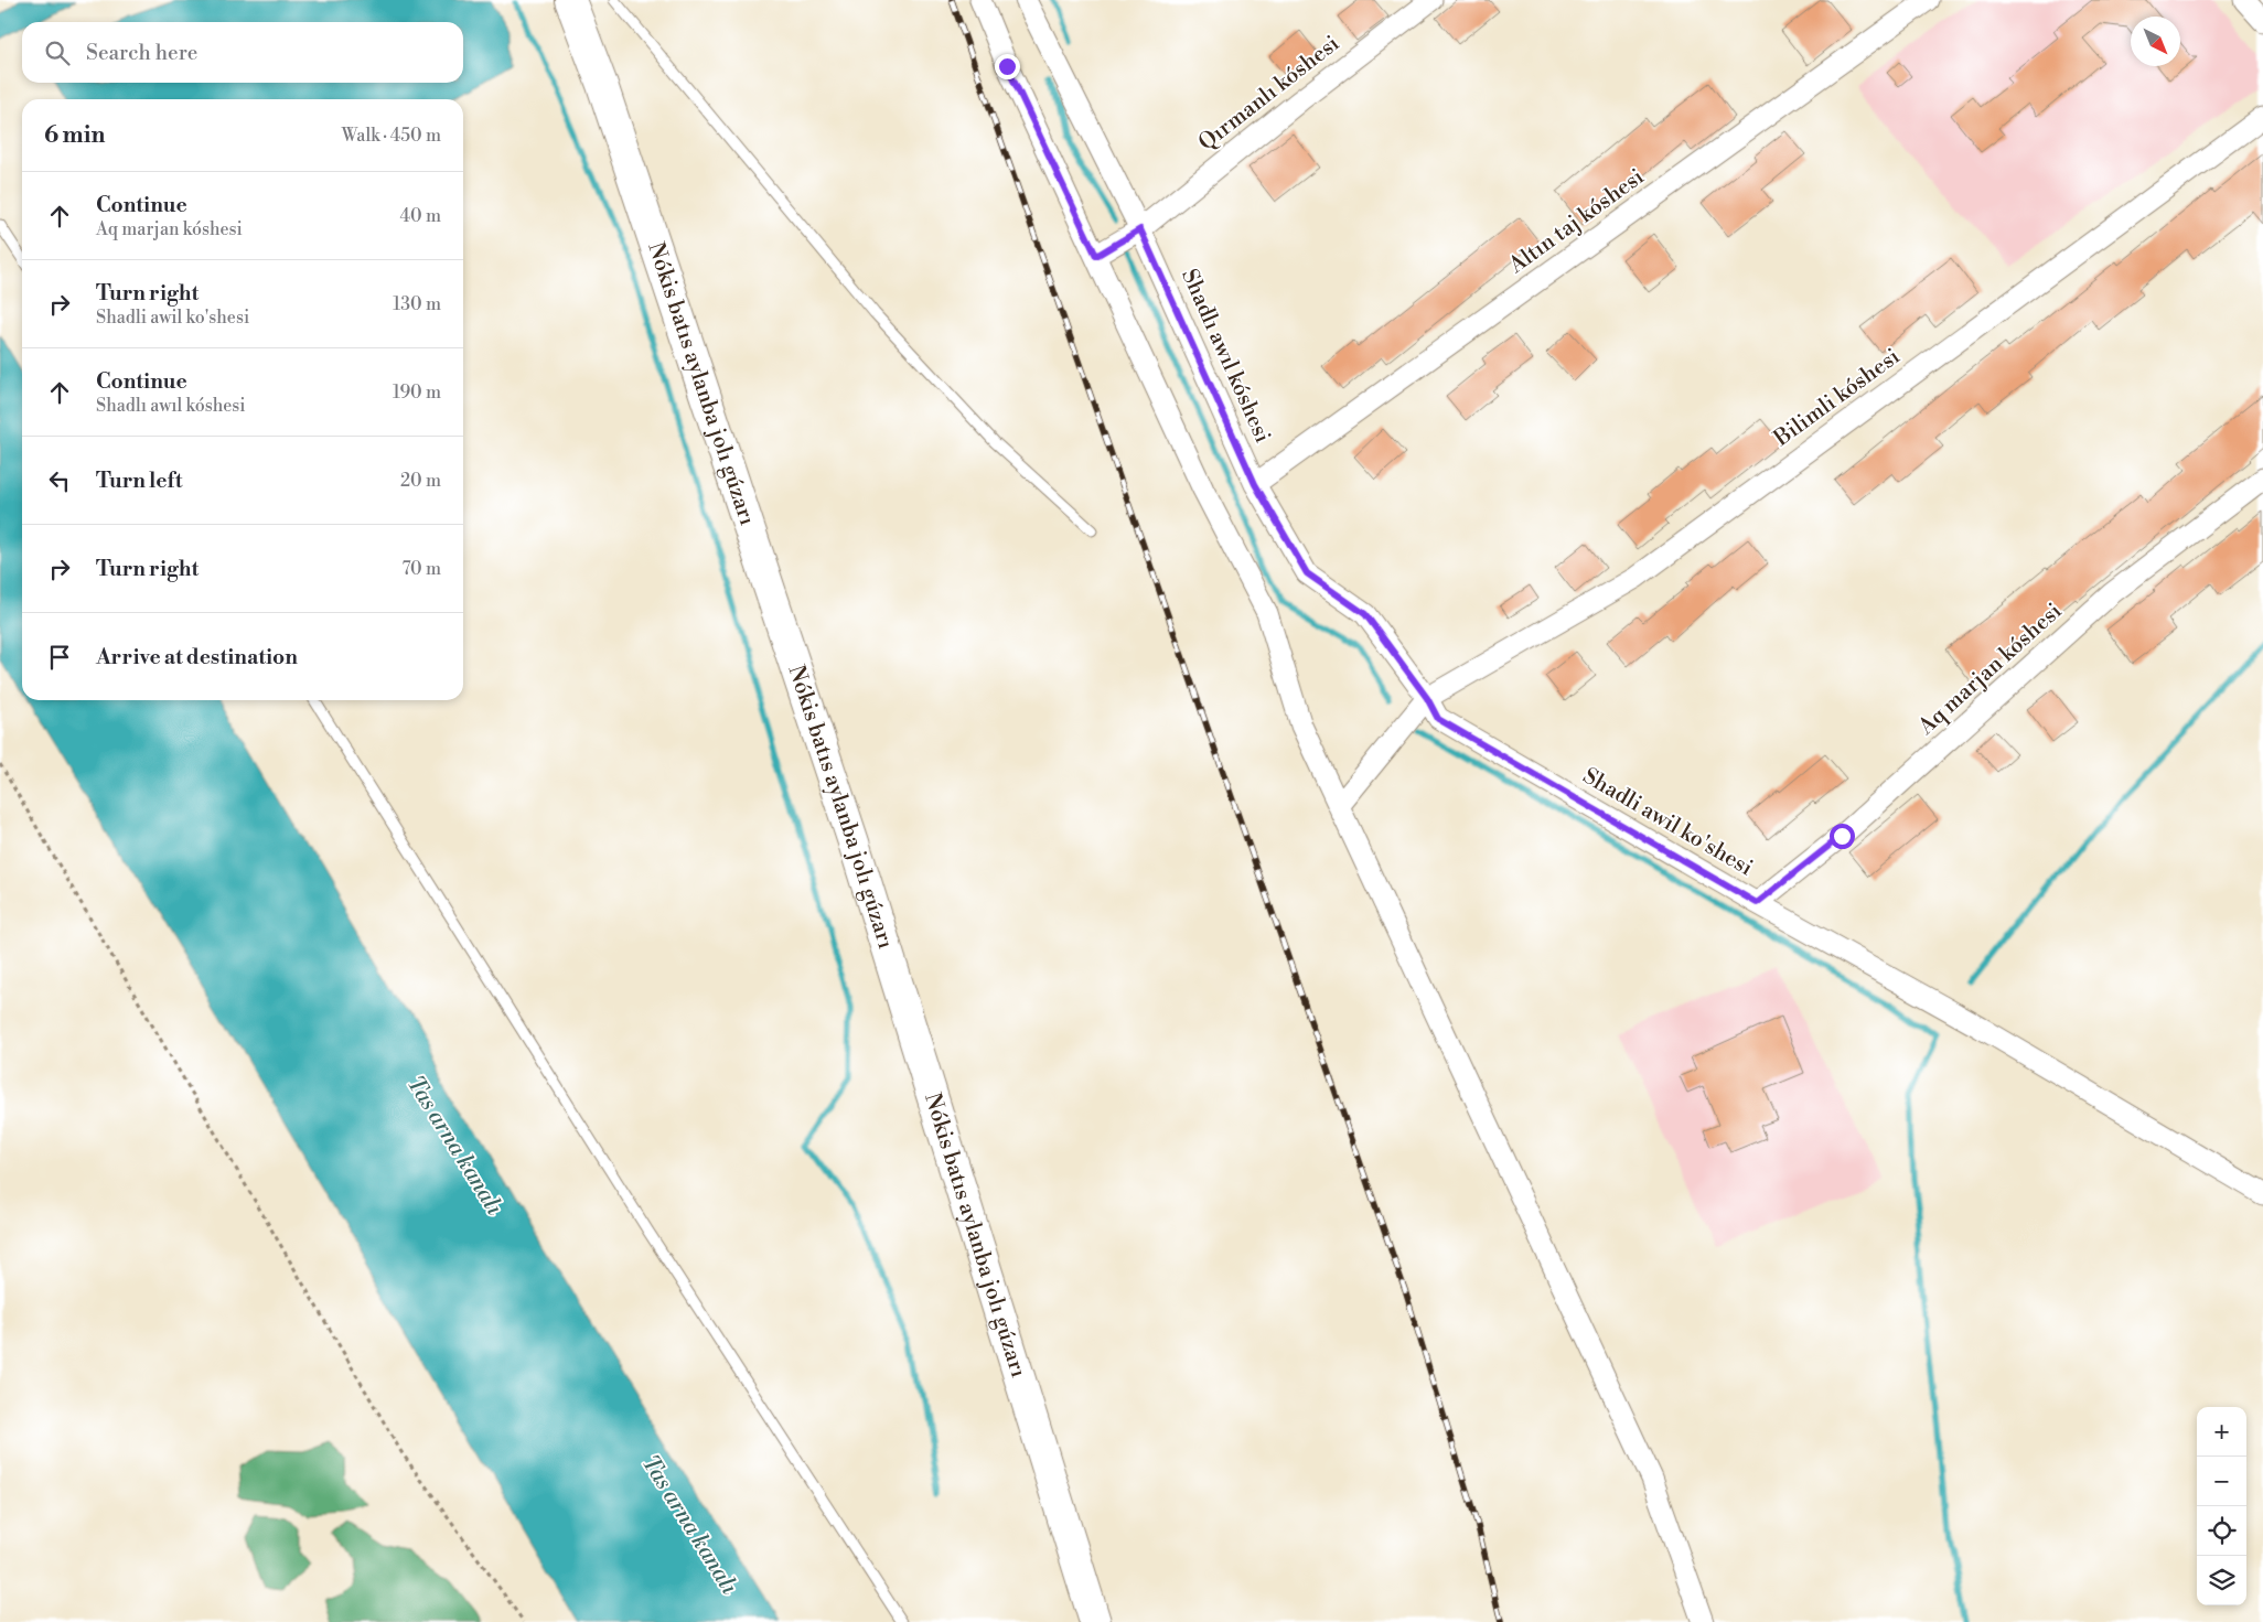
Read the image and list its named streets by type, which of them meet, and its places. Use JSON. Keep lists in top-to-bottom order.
{
  "streets": {
    "main road": ["Nókis batıs aylanba jolı gúzarı"],
    "street": [
      "Qırmanlı kóshesi",
      "Altın taj kóshesi",
      "Shadlı awıl kóshesi",
      "Bilimli kóshesi",
      "Aq marjan kóshesi",
      "Shadli awil ko'shesi"
    ]
  },
  "crossings": [
    ["Qırmanlı kóshesi", "Shadlı awıl kóshesi"],
    ["Altın taj kóshesi", "Shadlı awıl kóshesi"],
    ["Shadlı awıl kóshesi", "Bilimli kóshesi"],
    ["Shadlı awıl kóshesi", "Shadli awil ko'shesi"],
    ["Bilimli kóshesi", "Shadli awil ko'shesi"],
    ["Aq marjan kóshesi", "Shadli awil ko'shesi"]
  ],
  "water": ["Tas arna kanalı"],
  "north": "bottom right",
  "page": {
    "search": "Search here",
    "heading": ["6 min", "Walk · 450 m"],
    "list": [
      ["Continue", "Aq marjan kóshesi", "40 m"],
      ["Turn right", "Shadli awil ko'shesi", "130 m"],
      ["Continue", "Shadlı awıl kóshesi", "190 m"],
      ["Turn left", "20 m"],
      ["Turn right", "70 m"],
      "Arrive at destination"
    ],
    "map_buttons": ["+", "−"]
  }
}
